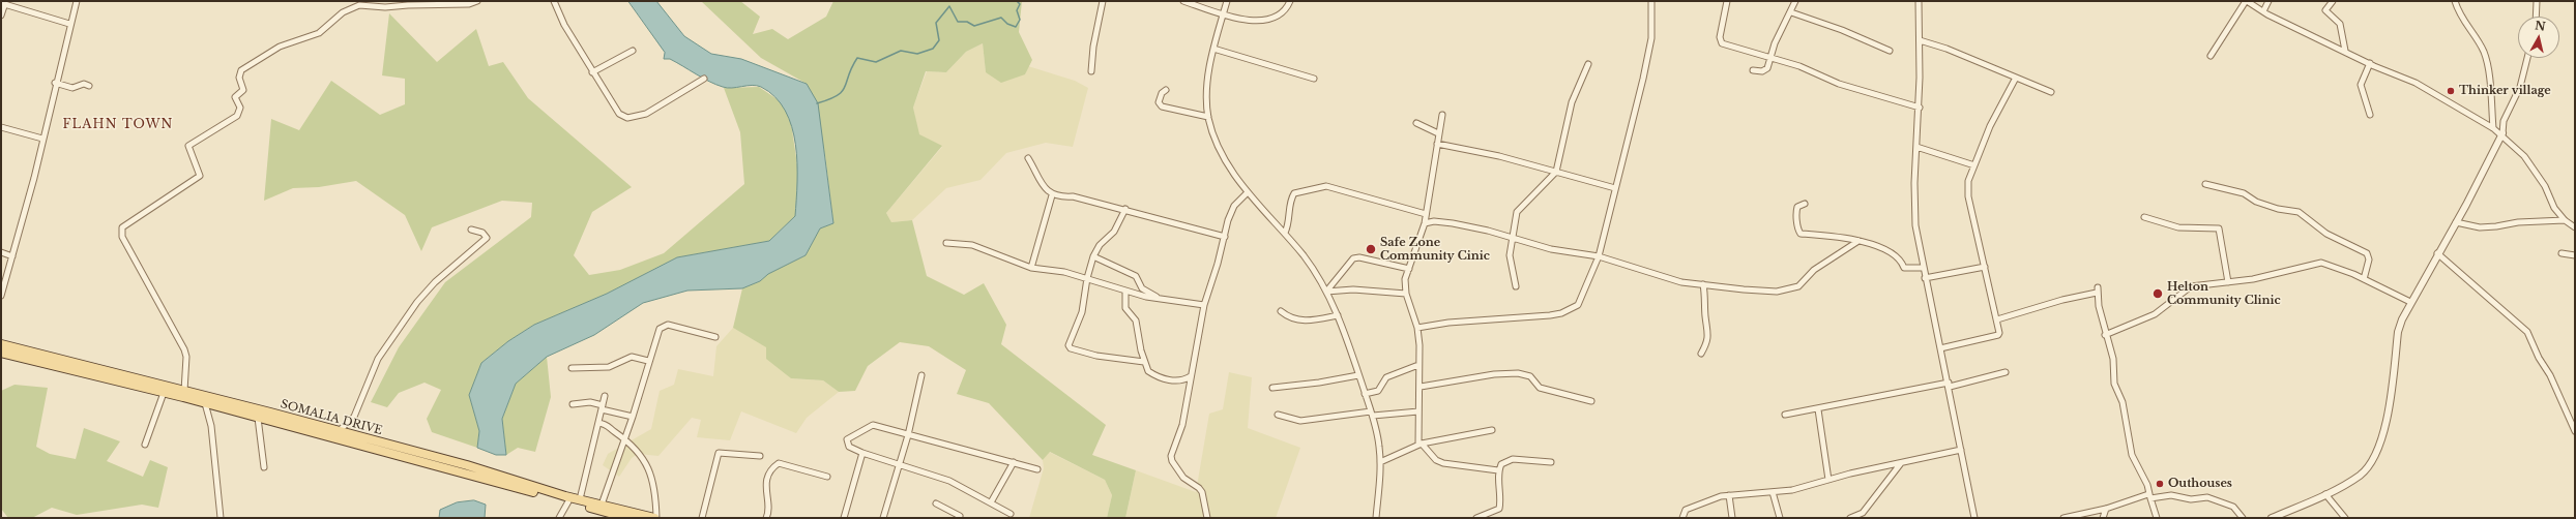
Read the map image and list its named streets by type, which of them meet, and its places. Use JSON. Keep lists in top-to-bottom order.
{
  "streets": {
    "main road": ["SOMALIA DRIVE"]
  },
  "districts": ["FLAHN TOWN"],
  "places": [
    "Thinker village",
    "Safe Zone Community Cinic",
    "Helton Community Clinic",
    "Outhouses"
  ],
  "north": "top"
}
